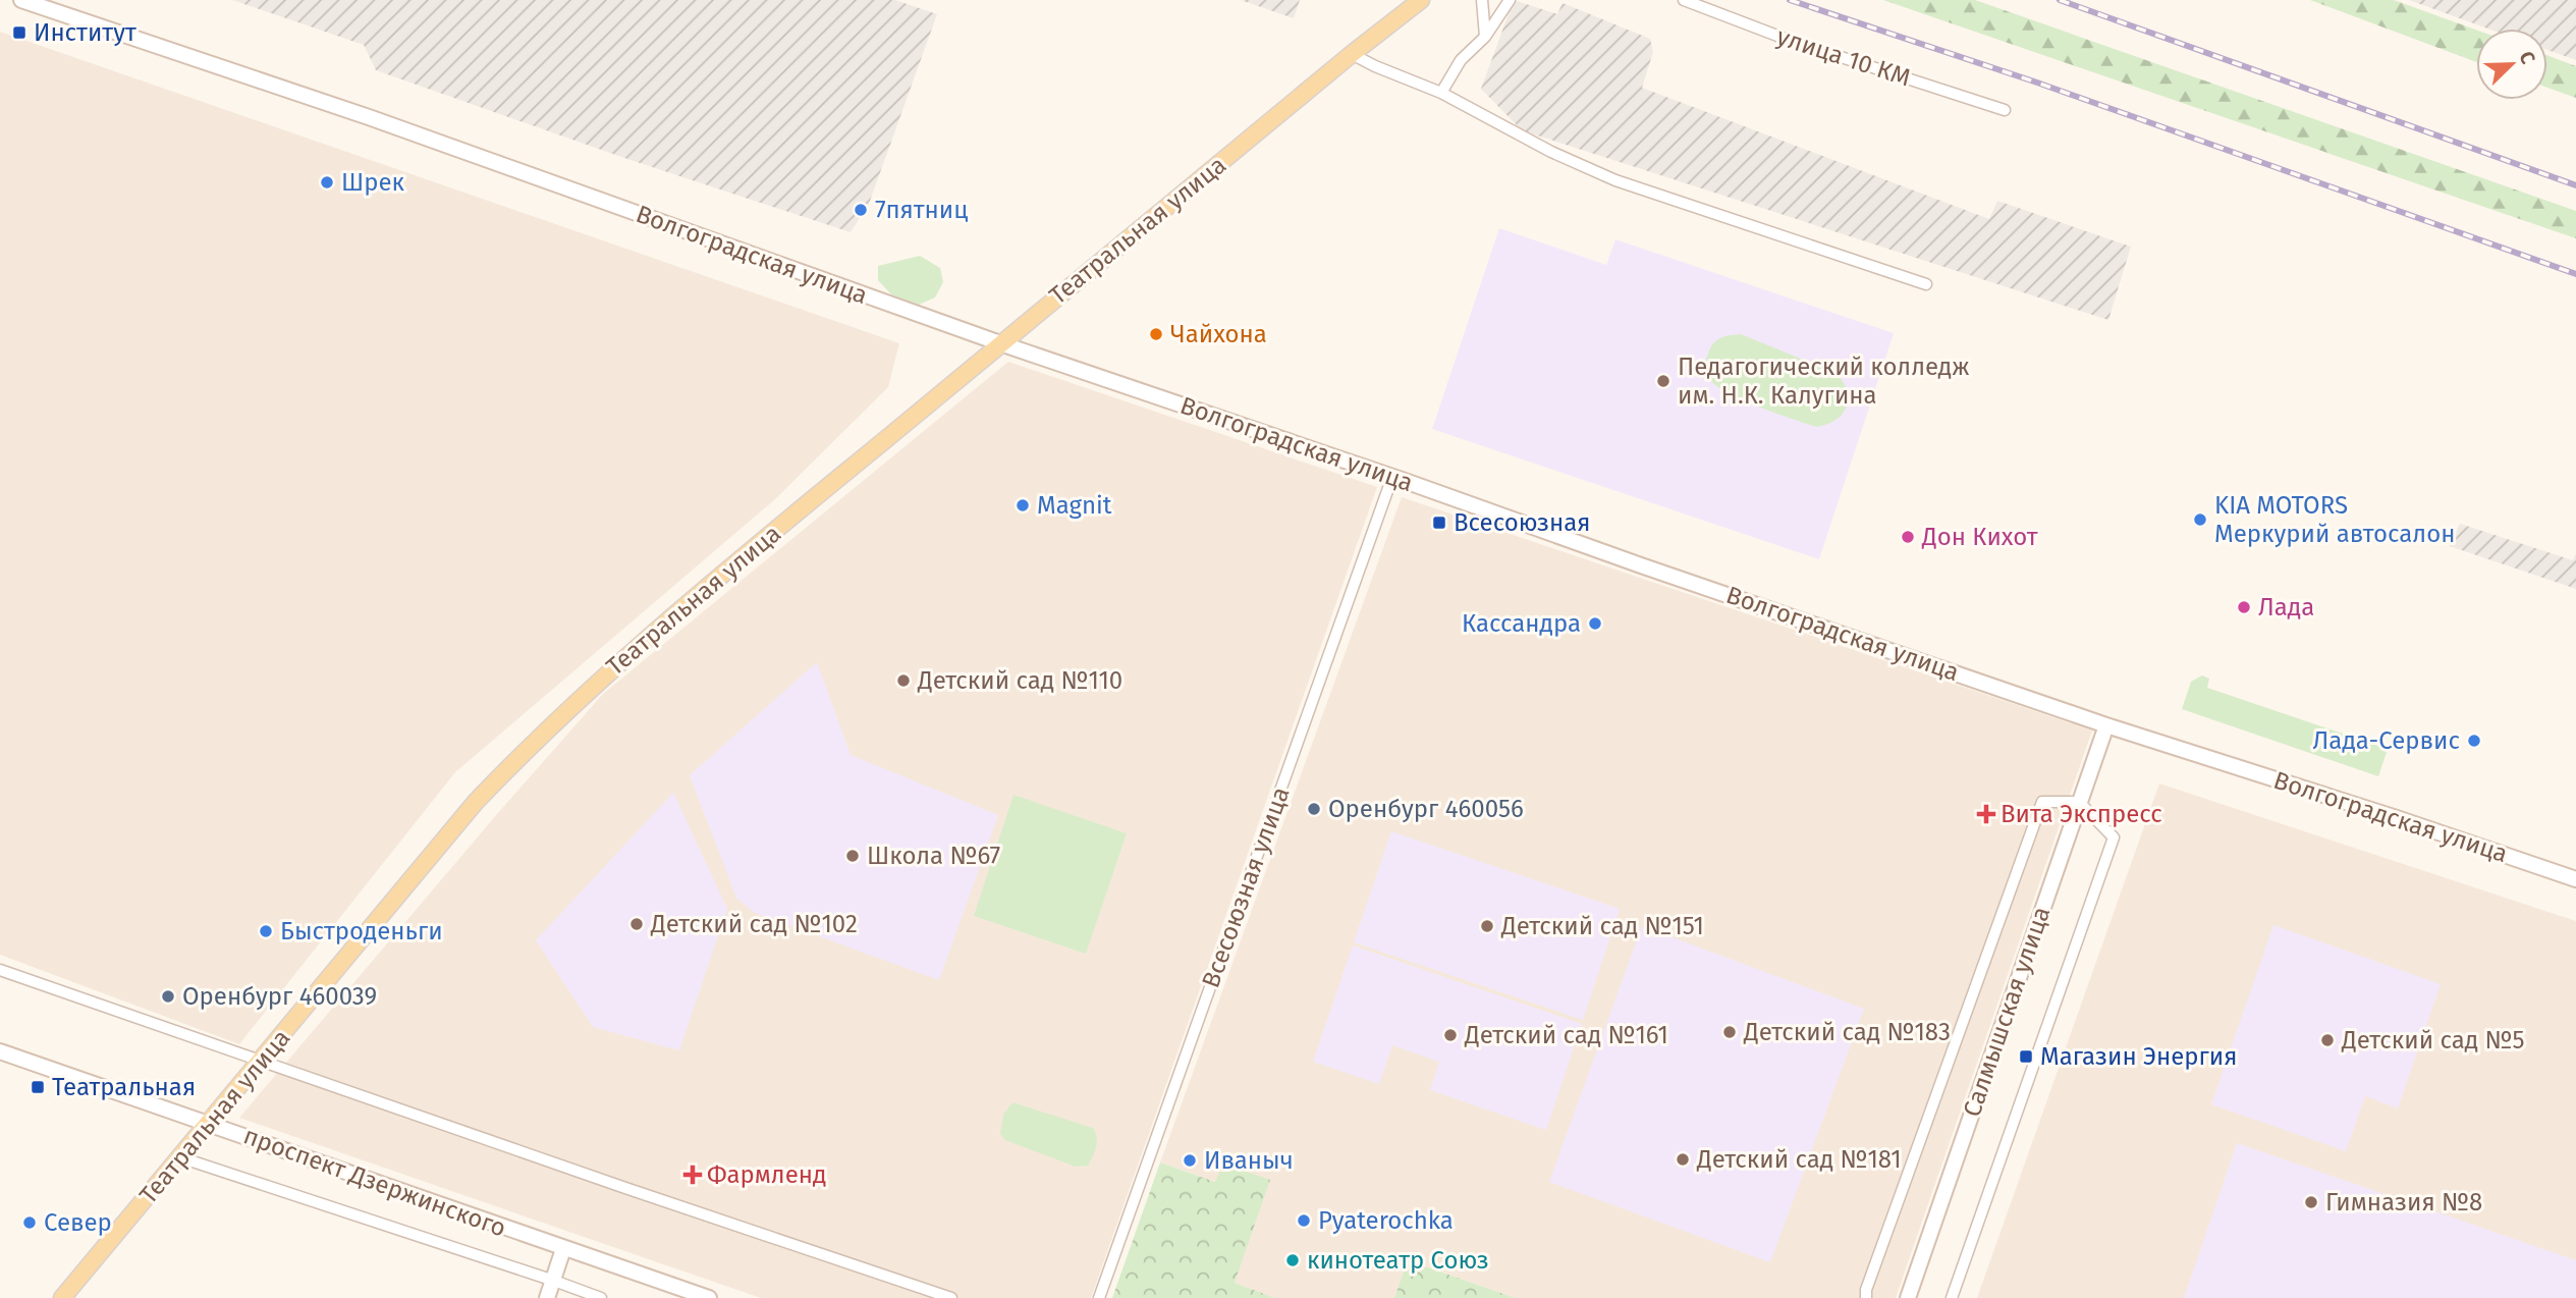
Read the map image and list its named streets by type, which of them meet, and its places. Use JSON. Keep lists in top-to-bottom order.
{
  "streets": {
    "main road": [
      "Театральная улица",
      "Волгоградская улица",
      "Салмышская улица",
      "проспект Дзержинского"
    ],
    "street": ["улица 10 КМ", "Всесоюзная улица"]
  },
  "crossings": [
    ["Театральная улица", "Волгоградская улица"],
    ["Театральная улица", "проспект Дзержинского"],
    ["Волгоградская улица", "Всесоюзная улица"],
    ["Волгоградская улица", "Салмышская улица"]
  ],
  "places": {
    "transit": [
      "Институт",
      "Всесоюзная",
      "Магазин Энергия",
      "Театральная"
    ],
    "other": [
      "Шрек",
      "7пятниц",
      "Чайхона",
      "Педагогический колледж им. Н.К. Калугина",
      "Magnit",
      "KIA MOTORS Меркурий автосалон",
      "Дон Кихот",
      "Лада",
      "Кассандра",
      "Детский сад №110",
      "Лада-Сервис",
      "Оренбург 460056",
      "Школа №67",
      "Детский сад №102",
      "Детский сад №151",
      "Быстроденьги",
      "Оренбург 460039",
      "Детский сад №183",
      "Детский сад №161",
      "Детский сад №5",
      "Детский сад №181",
      "Иваныч",
      "Гимназия №8",
      "Pyaterochka",
      "Север",
      "кинотеатр Союз"
    ],
    "health": ["Вита Экспресс", "Фармленд"]
  },
  "north": "top right"
}
